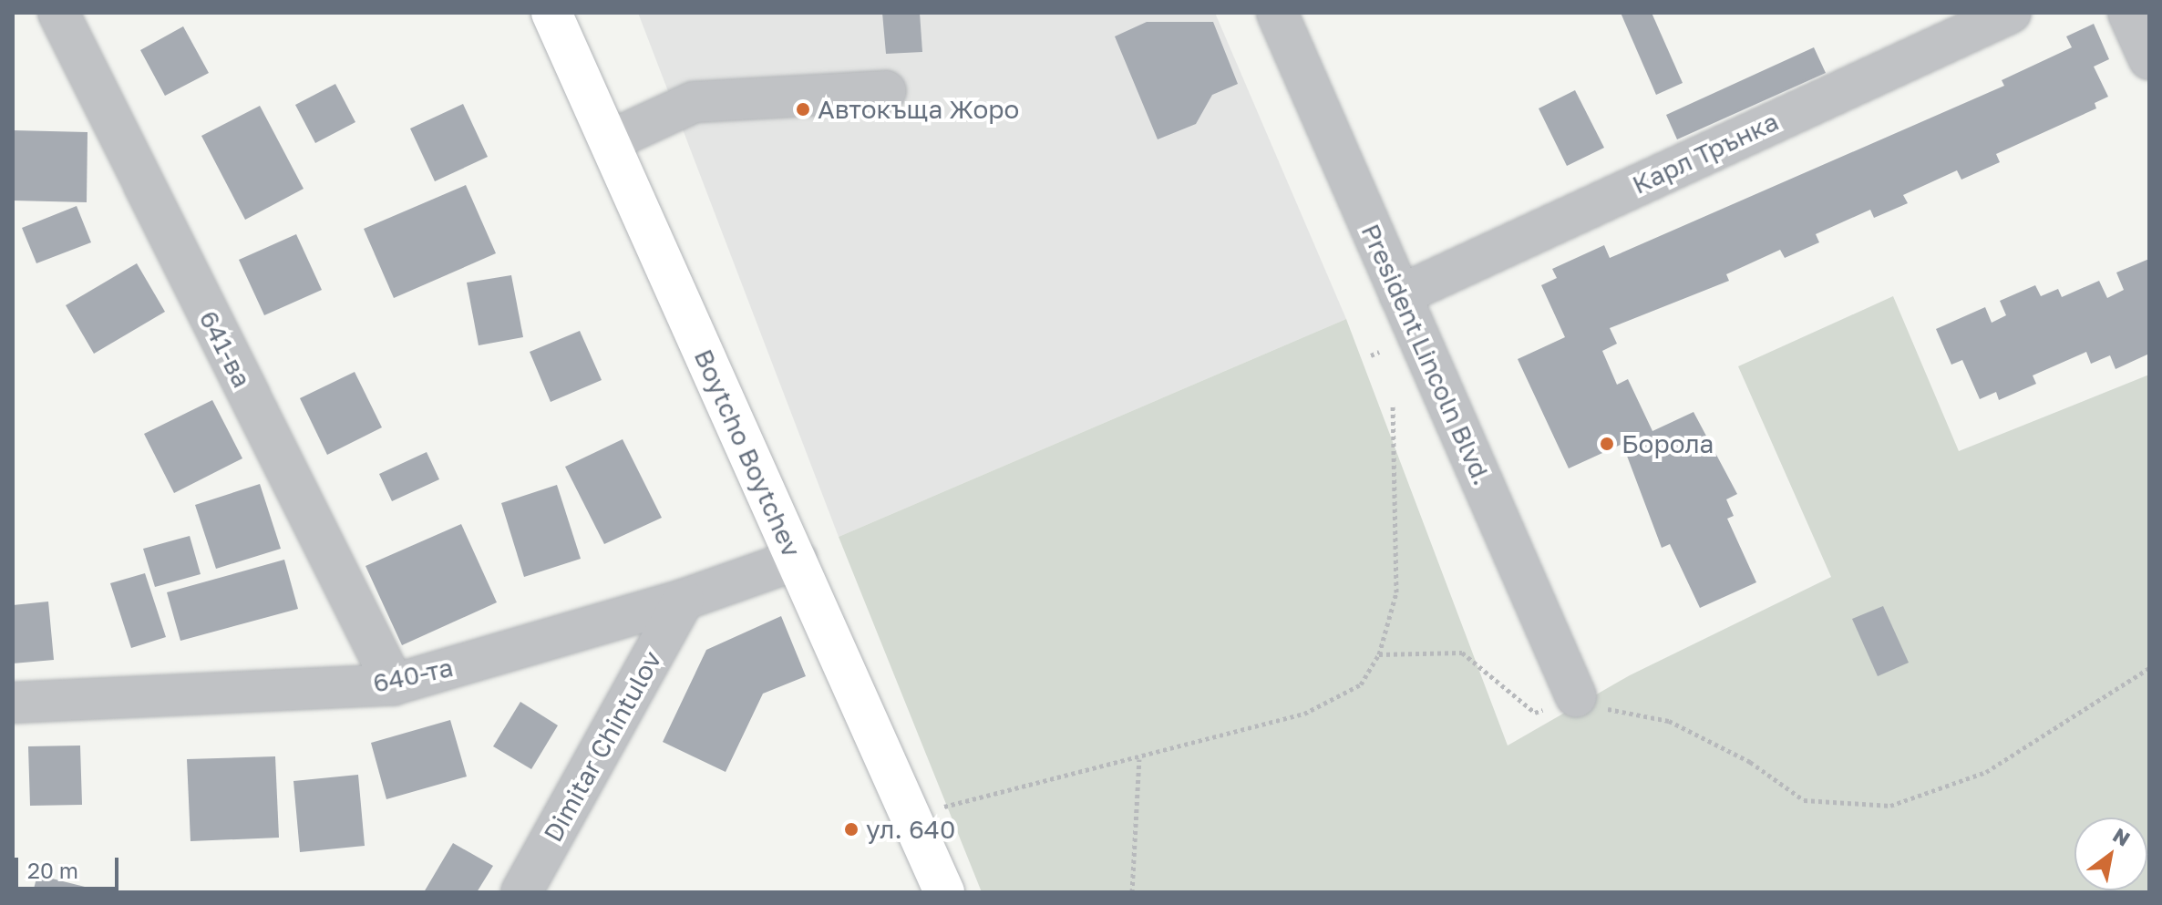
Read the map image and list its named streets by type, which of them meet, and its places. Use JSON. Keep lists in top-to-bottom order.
{
  "streets": {
    "highway": ["Boytcho Boytchev"],
    "street": [
      "Карл Трънка",
      "641-ва",
      "President Lincoln Blvd.",
      "640-та",
      "Dimitar Chintulov"
    ]
  },
  "crossings": [
    ["Карл Трънка", "President Lincoln Blvd."],
    ["641-ва", "640-та"],
    ["Boytcho Boytchev", "640-та"],
    ["640-та", "Dimitar Chintulov"]
  ],
  "places": ["Автокъща Жоро", "Борола", "ул. 640"],
  "scale_bar": "20 m",
  "north": "top right"
}
